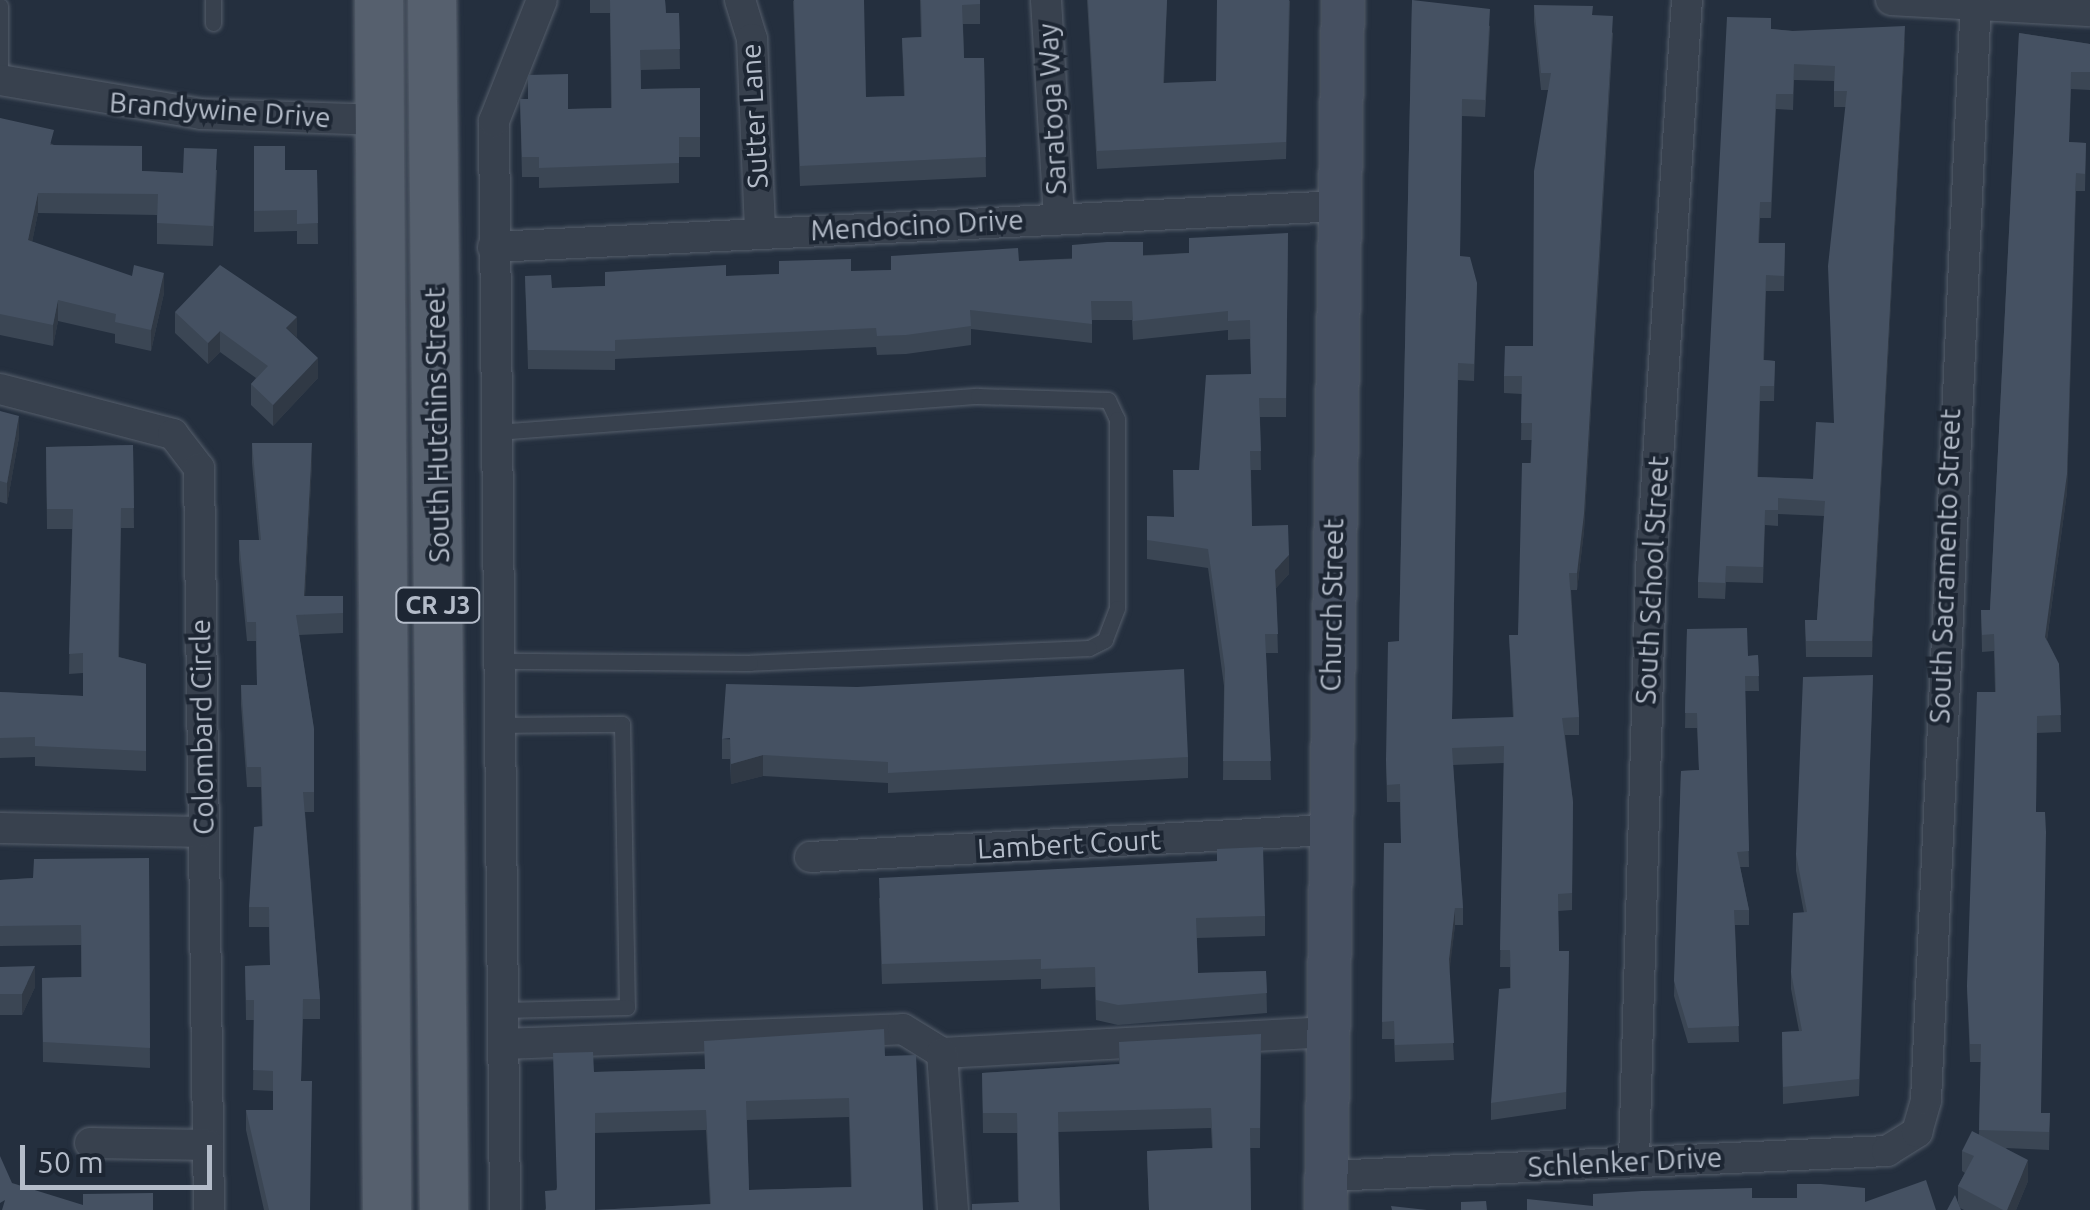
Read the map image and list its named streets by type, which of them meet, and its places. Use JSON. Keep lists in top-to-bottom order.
{
  "streets": {
    "main road": ["South Hutchins Street", "CR J3"],
    "street": [
      "Saratoga Way",
      "Brandywine Drive",
      "Sutter Lane",
      "Mendocino Drive",
      "South Sacramento Street",
      "South School Street",
      "Church Street",
      "Colombard Circle",
      "Lambert Court",
      "Schlenker Drive"
    ]
  },
  "crossings": [
    ["Saratoga Way", "Mendocino Drive"],
    ["Brandywine Drive", "South Hutchins Street"],
    ["Sutter Lane", "Mendocino Drive"],
    ["Mendocino Drive", "Church Street"],
    ["South Sacramento Street", "Schlenker Drive"],
    ["South School Street", "Schlenker Drive"],
    ["Church Street", "Lambert Court"],
    ["Church Street", "Schlenker Drive"]
  ],
  "scale_bar": "50 m"
}
